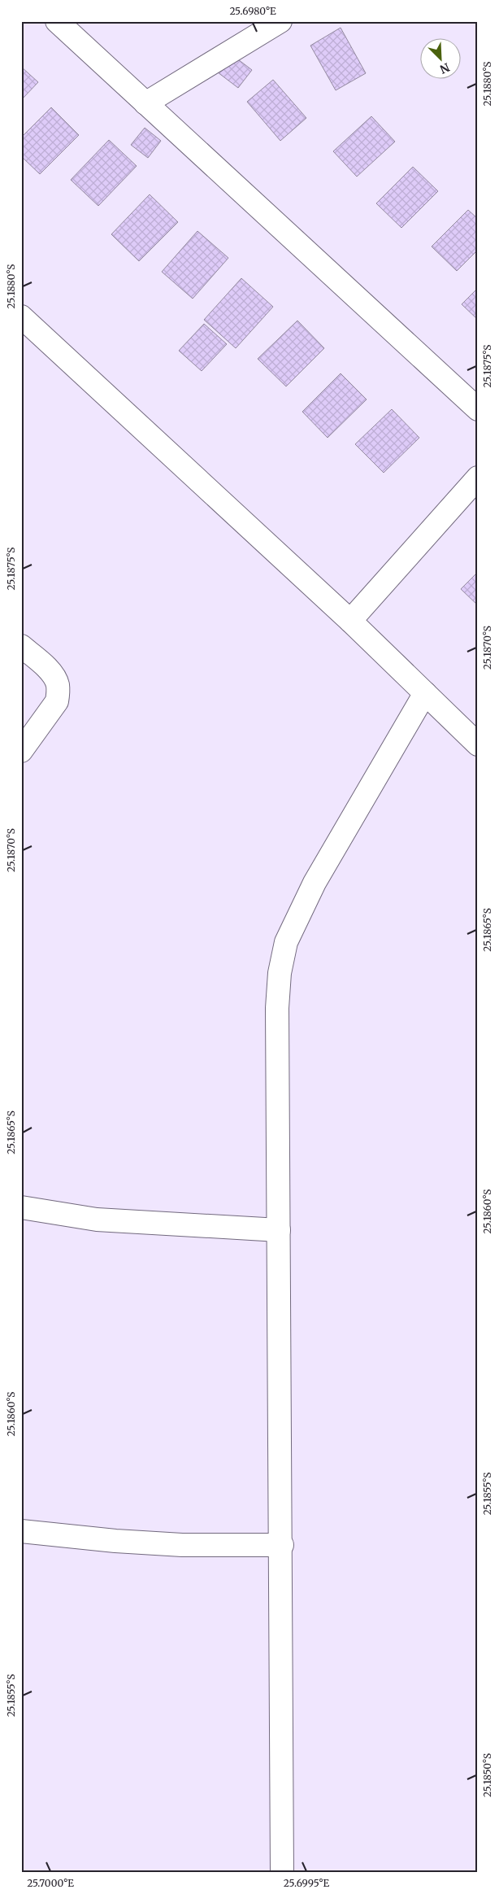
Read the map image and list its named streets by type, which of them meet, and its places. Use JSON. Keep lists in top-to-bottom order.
{
  "north": "bottom right",
  "coordinates": [
    "25.6980°E",
    "25.1880°S",
    "25.1875°S",
    "25.1870°S",
    "25.1865°S",
    "25.1860°S",
    "25.1855°S",
    "25.1850°S",
    "25.7000°E",
    "25.6995°E"
  ]
}
